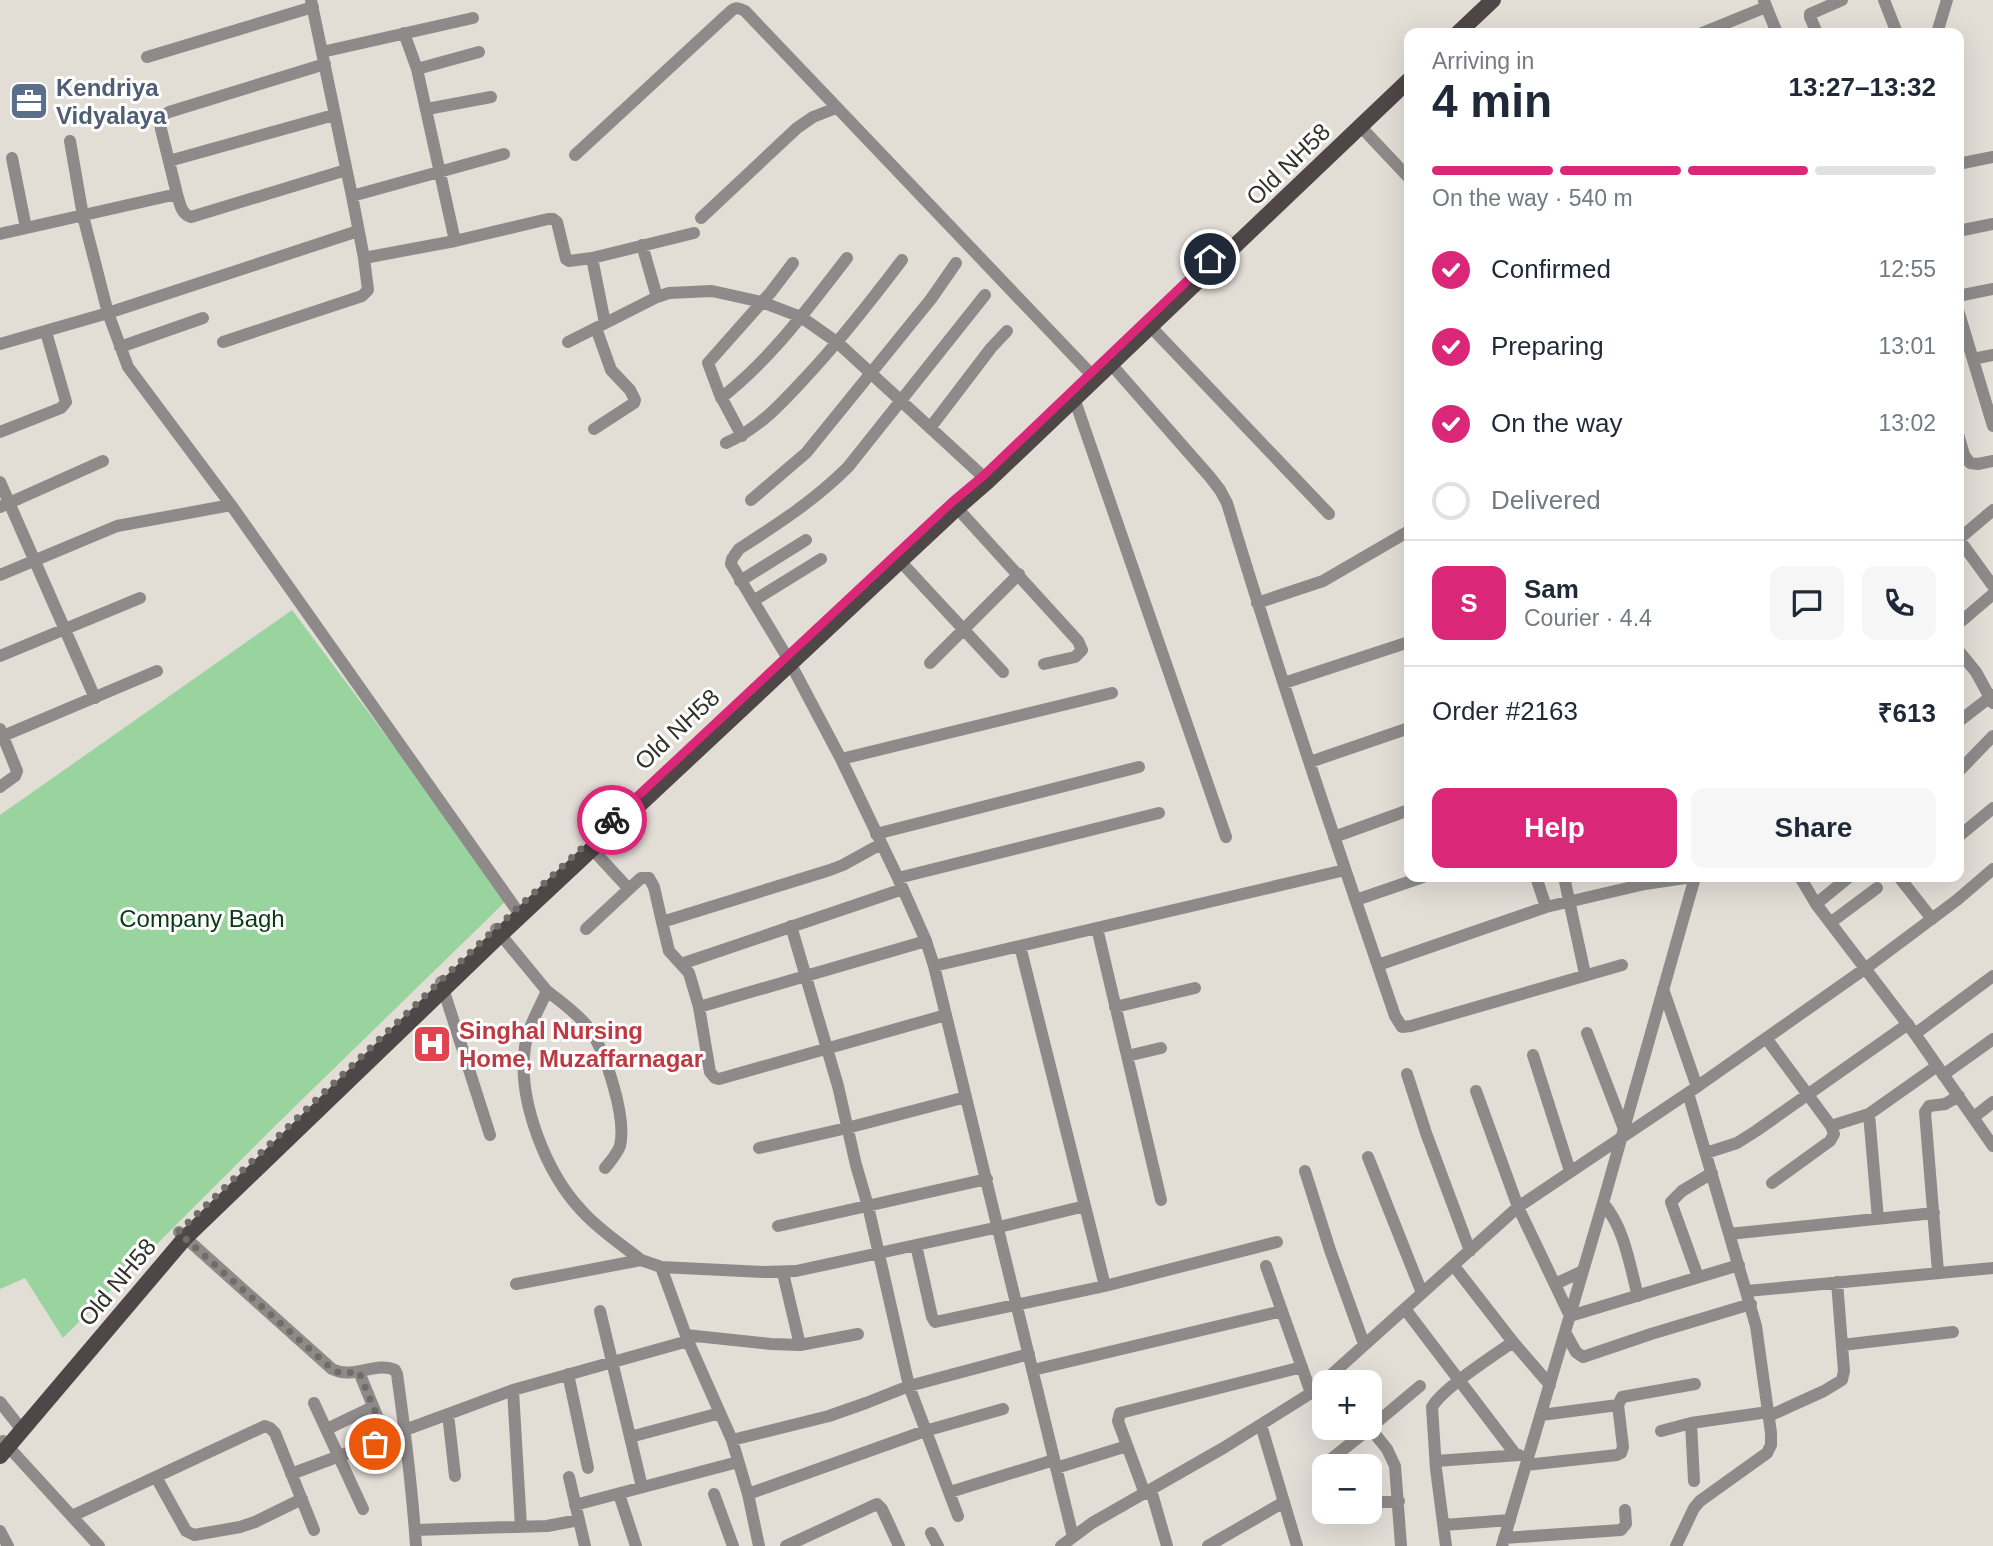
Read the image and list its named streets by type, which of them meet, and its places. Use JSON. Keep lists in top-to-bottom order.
{
  "streets": {
    "main road": ["Old NH58"]
  },
  "parks": ["Company Bagh"],
  "places": {
    "office": ["Kendriya Vidyalaya"],
    "hospital": ["Singhal Nursing Home, Muzaffarnagar"]
  },
  "page": {
    "heading": ["4 min", "Arriving in", "13:27–13:32"],
    "panel": [
      "Sam",
      "Courier · 4.4",
      "Order #2163",
      "₹613"
    ],
    "bar": "On the way · 540 m",
    "list": [
      ["Confirmed", "12:55"],
      ["Preparing", "13:01"],
      ["On the way", "13:02"],
      "Delivered"
    ],
    "round": "S",
    "buttons": ["Help", "Share"],
    "map_buttons": ["+", "−"]
  }
}
